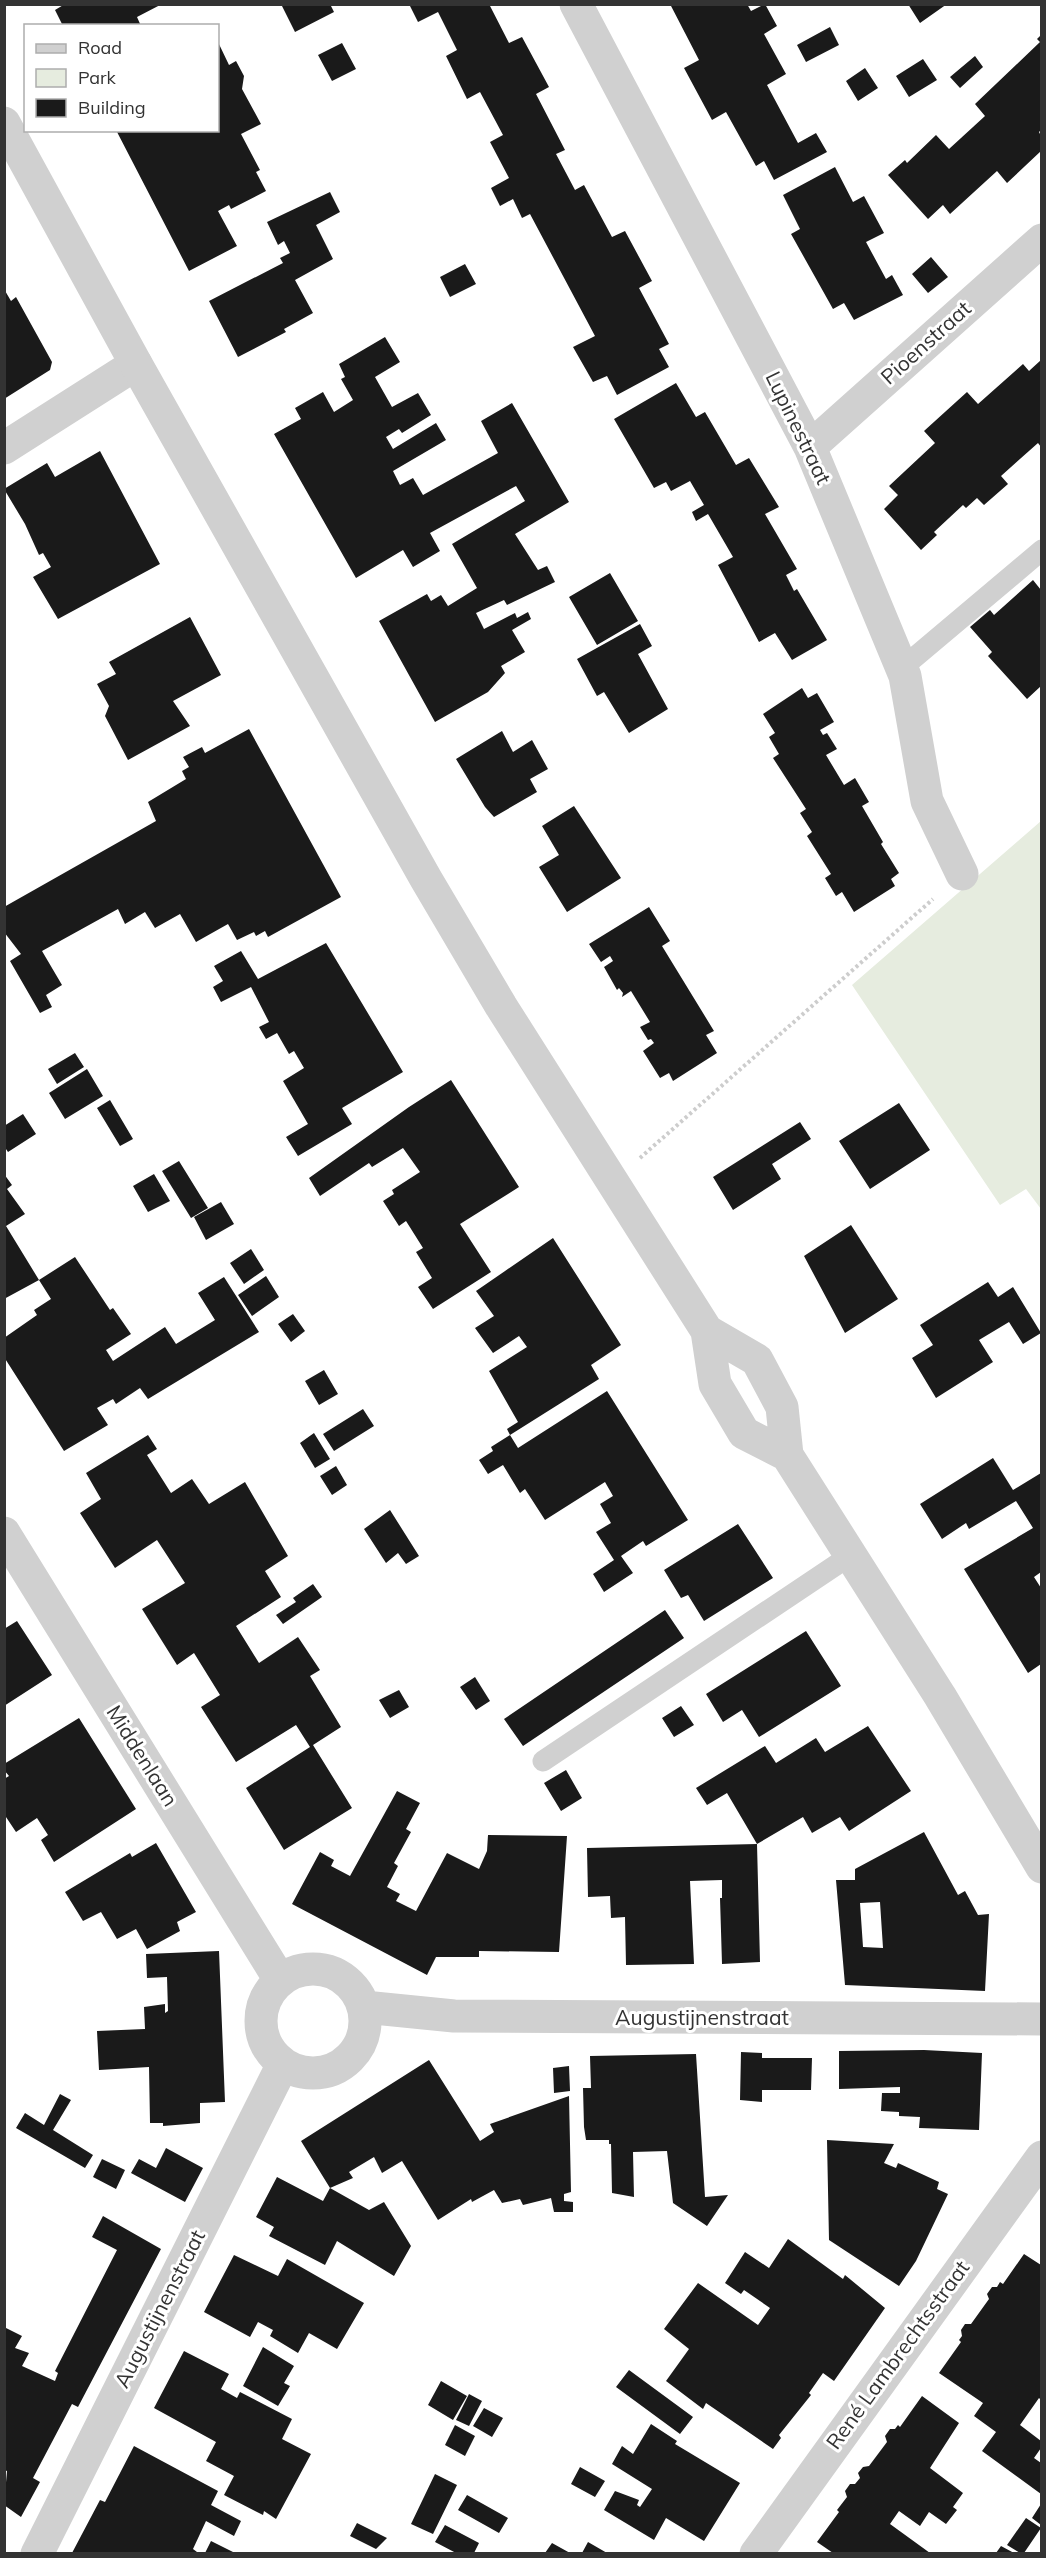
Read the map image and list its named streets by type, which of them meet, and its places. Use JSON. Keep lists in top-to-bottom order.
{
  "streets": {
    "street": [
      "Pioenstraat",
      "Lupinestraat",
      "Middenlaan",
      "Augustijnenstraat",
      "René Lambrechtsstraat"
    ]
  },
  "crossings": [
    ["Pioenstraat", "Lupinestraat"],
    ["Middenlaan", "Augustijnenstraat"]
  ],
  "legend": ["Road", "Park", "Building"]
}
